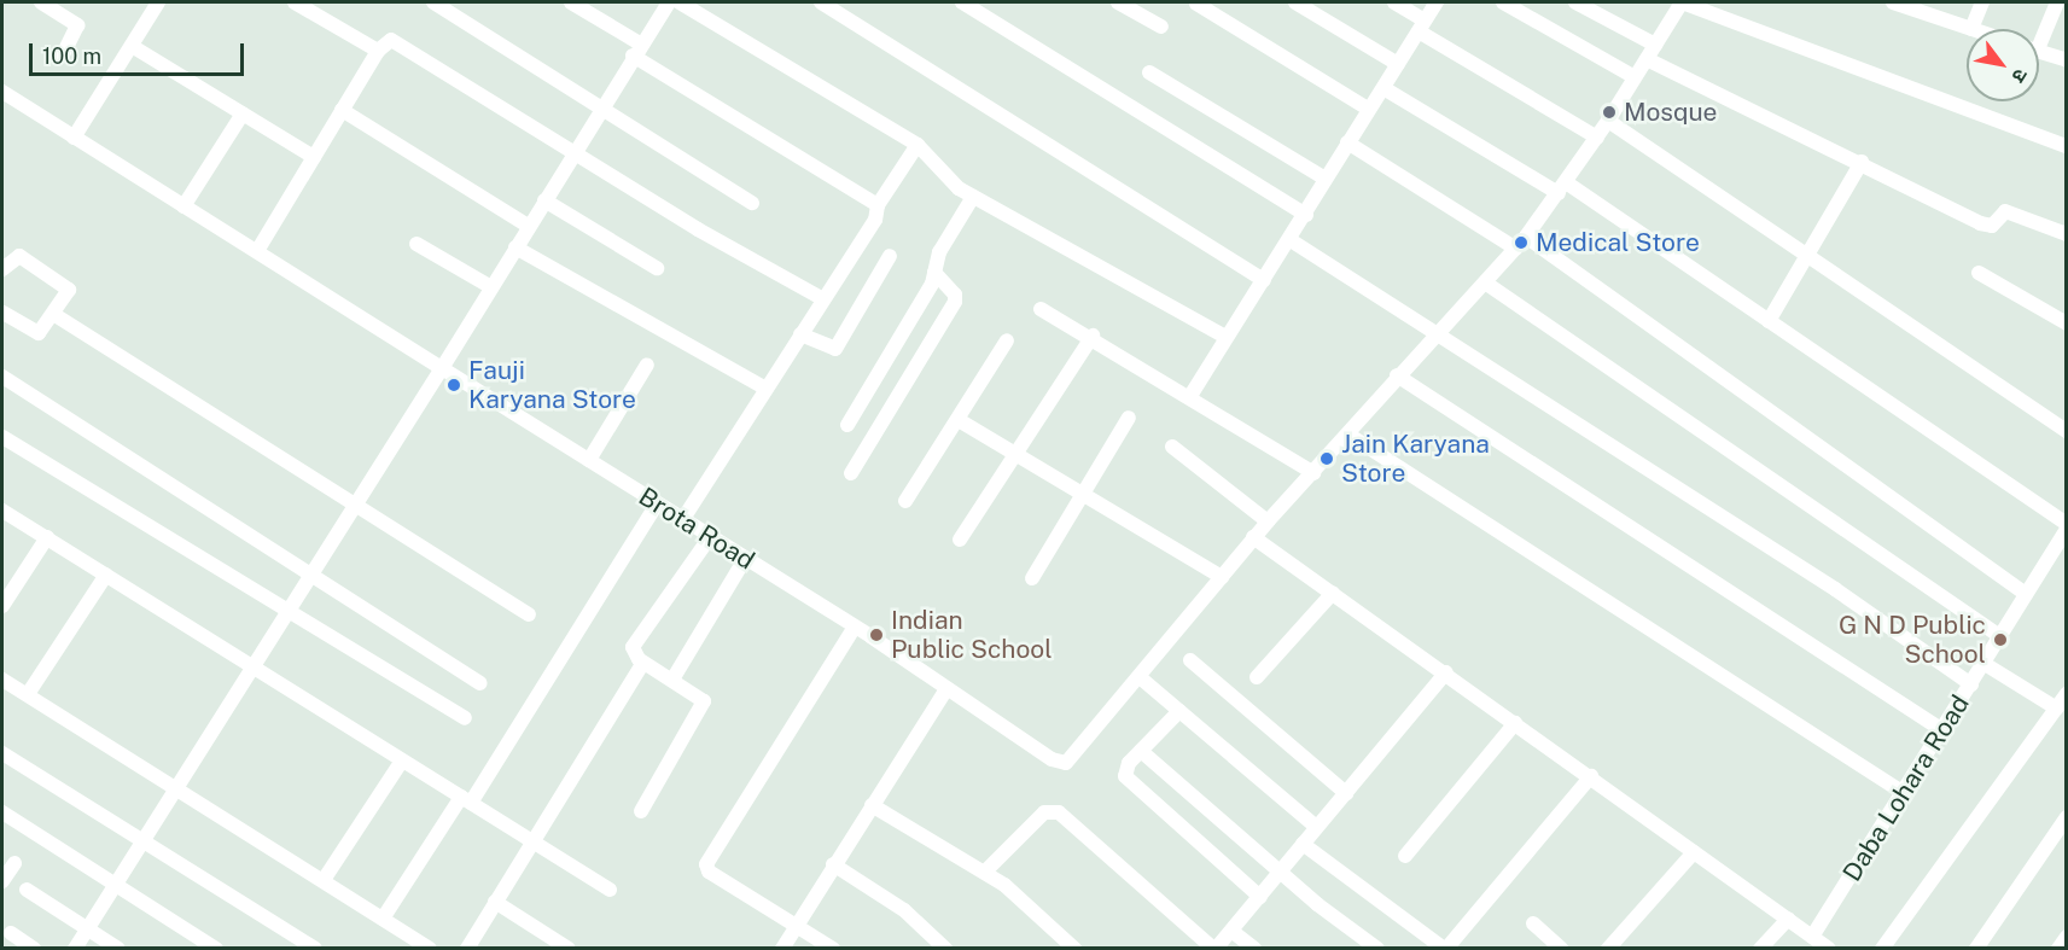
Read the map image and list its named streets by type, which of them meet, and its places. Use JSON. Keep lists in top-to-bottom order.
{
  "streets": {
    "street": ["Brota Road", "Daba Lohara Road"]
  },
  "places": [
    "Mosque",
    "Medical Store",
    "Fauji Karyana Store",
    "Jain Karyana Store",
    "Indian Public School",
    "G N D Public School"
  ],
  "scale_bar": "100 m",
  "north": "bottom right"
}
